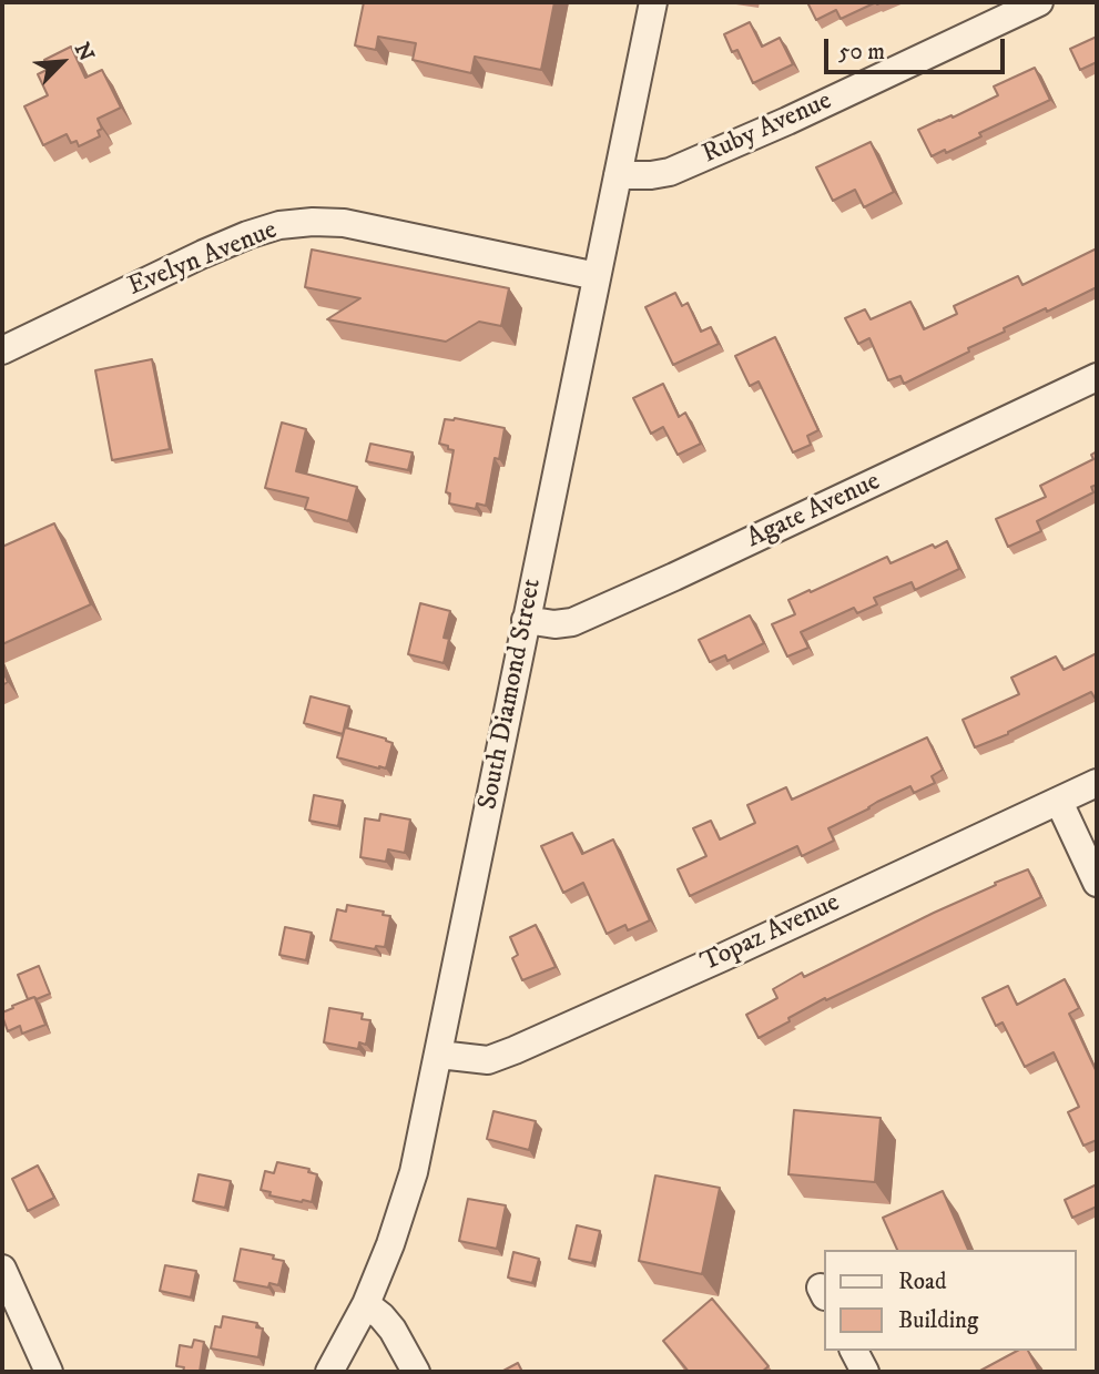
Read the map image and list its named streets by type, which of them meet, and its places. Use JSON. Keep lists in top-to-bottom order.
{
  "streets": {
    "street": [
      "Ruby Avenue",
      "Evelyn Avenue",
      "Agate Avenue",
      "South Diamond Street",
      "Topaz Avenue"
    ]
  },
  "crossings": [
    ["Ruby Avenue", "South Diamond Street"],
    ["Evelyn Avenue", "South Diamond Street"],
    ["Agate Avenue", "South Diamond Street"],
    ["South Diamond Street", "Topaz Avenue"]
  ],
  "legend": ["Road", "Building"],
  "scale_bar": "50 m",
  "north": "top right"
}
